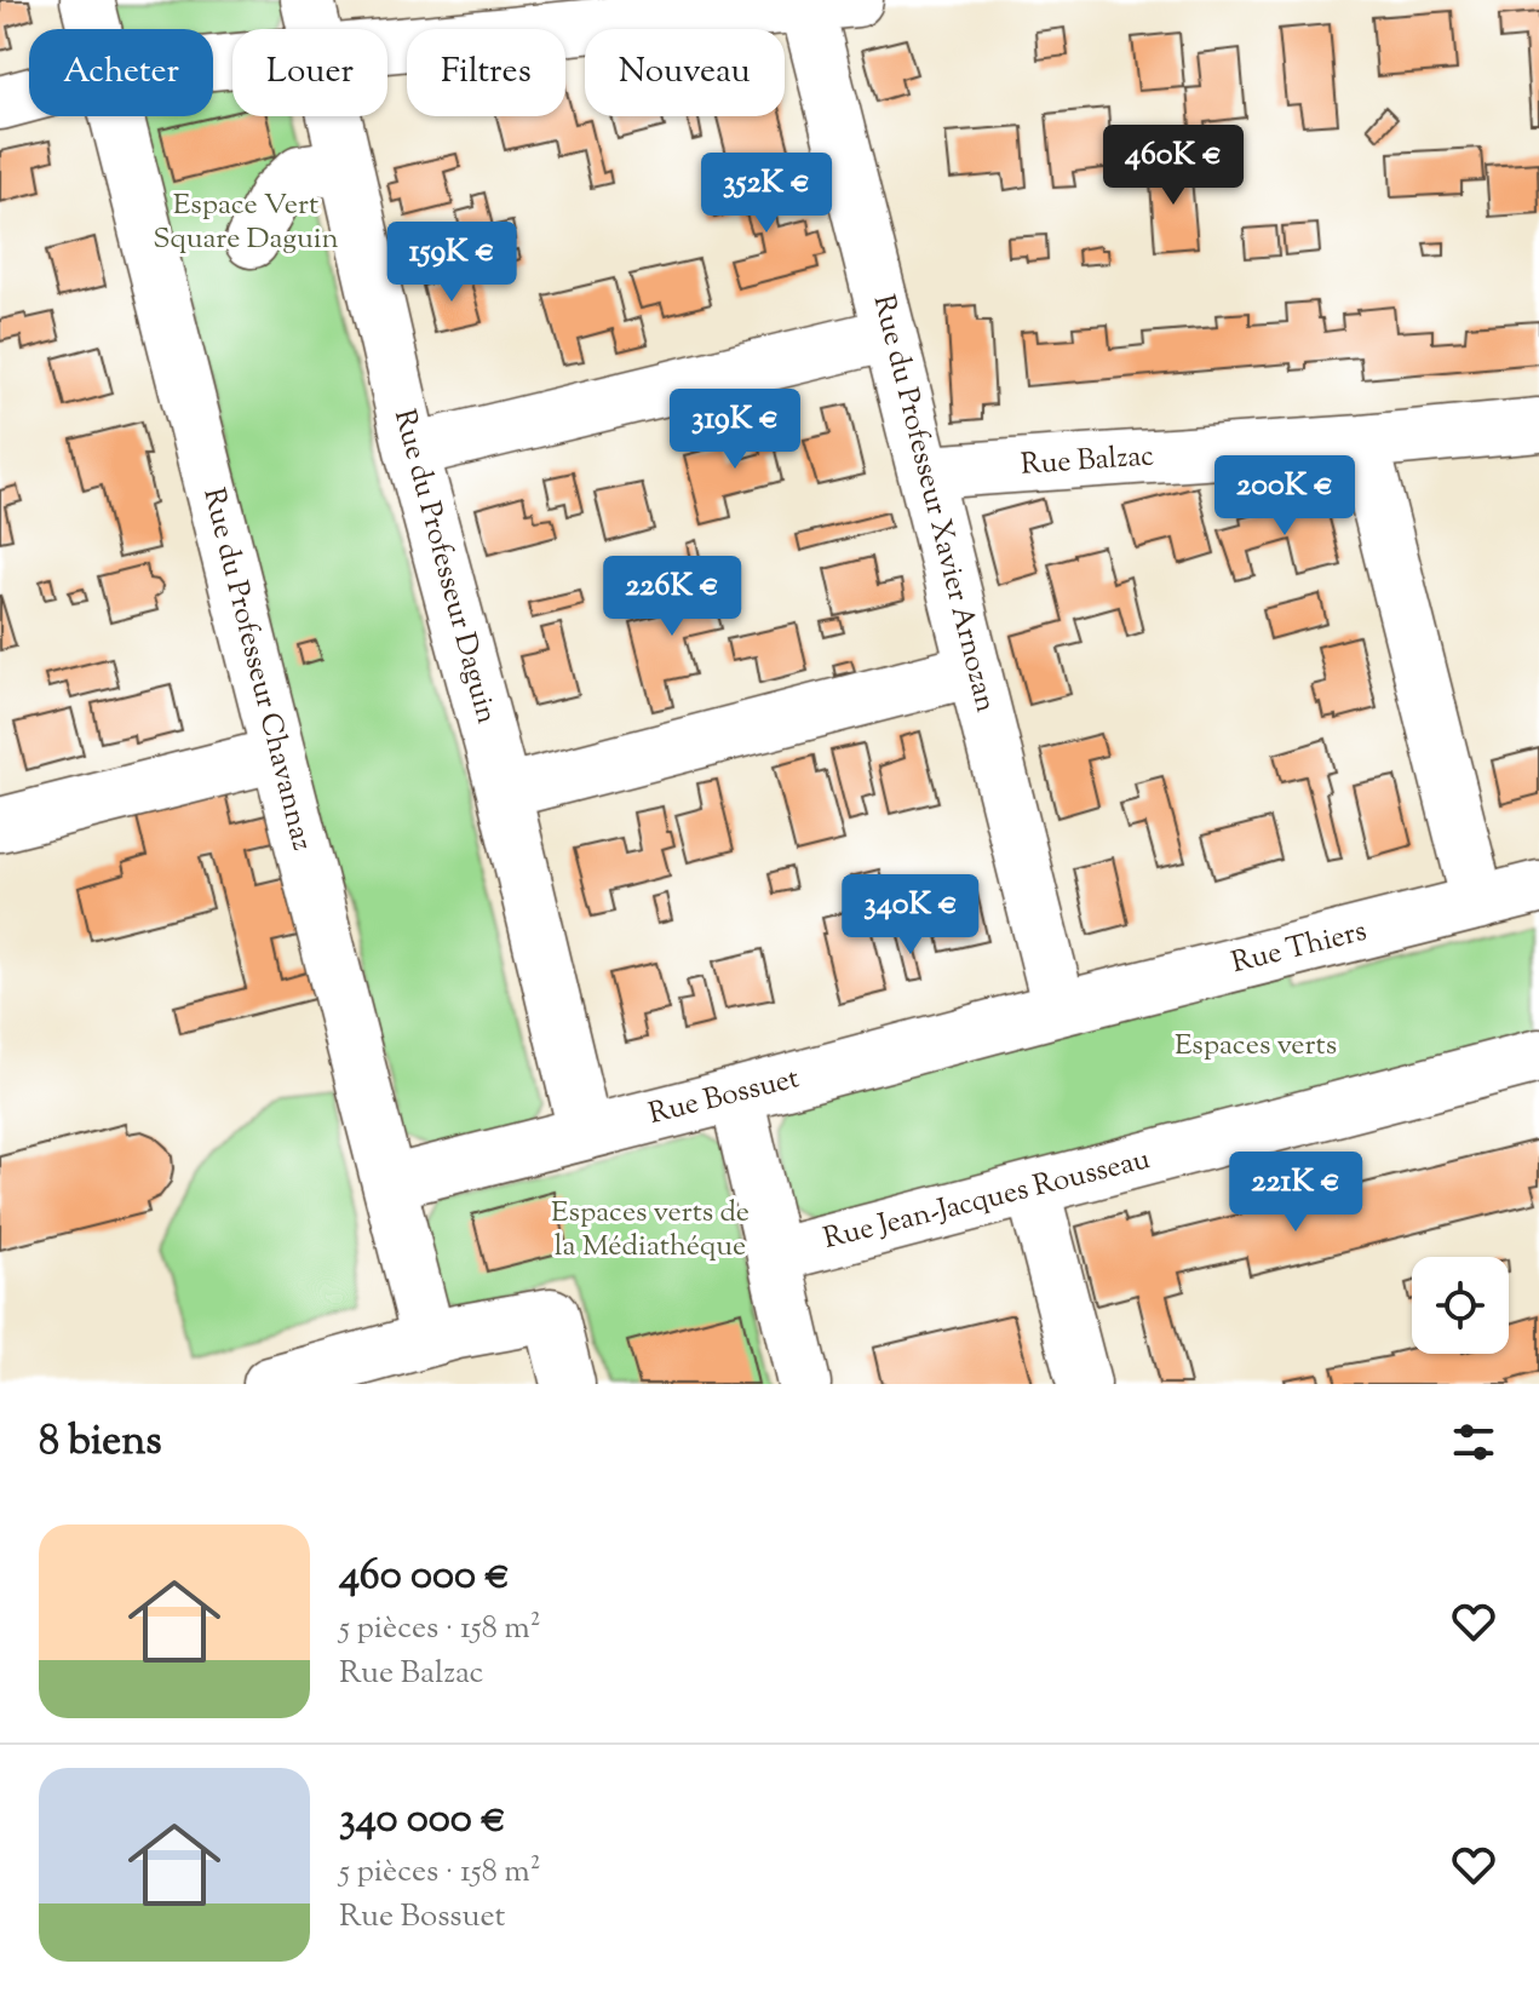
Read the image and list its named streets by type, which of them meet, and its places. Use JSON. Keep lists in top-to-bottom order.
{
  "streets": {
    "street": [
      "Rue Balzac",
      "Rue du Professeur Xavier Arnozan",
      "Rue du Professeur Daguin",
      "Rue du Professeur Chavannaz",
      "Rue Thiers",
      "Rue Bossuet",
      "Rue Jean-Jacques Rousseau"
    ]
  },
  "crossings": [
    ["Rue Balzac", "Rue du Professeur Xavier Arnozan"],
    ["Rue du Professeur Xavier Arnozan", "Rue Thiers"],
    ["Rue du Professeur Xavier Arnozan", "Rue Bossuet"],
    ["Rue du Professeur Daguin", "Rue Bossuet"],
    ["Rue du Professeur Chavannaz", "Rue Bossuet"],
    ["Rue Thiers", "Rue Bossuet"]
  ],
  "parks": ["Espace Vert Square Daguin", "Espaces verts", "Espaces verts de la Médiathéque"],
  "page": {
    "chip": [
      "Acheter",
      "Louer",
      "Filtres",
      "Nouveau"
    ],
    "price": [
      "460K €",
      "352K €",
      "159K €",
      "319K €",
      "200K €",
      "226K €",
      "340K €",
      "221K €"
    ],
    "heading": "8 biens",
    "list": [
      {
        "name": "460 000 €",
        "note": "5 pièces · 158 m² · Rue Balzac"
      },
      {
        "name": "340 000 €",
        "note": "5 pièces · 158 m² · Rue Bossuet"
      }
    ]
  }
}
